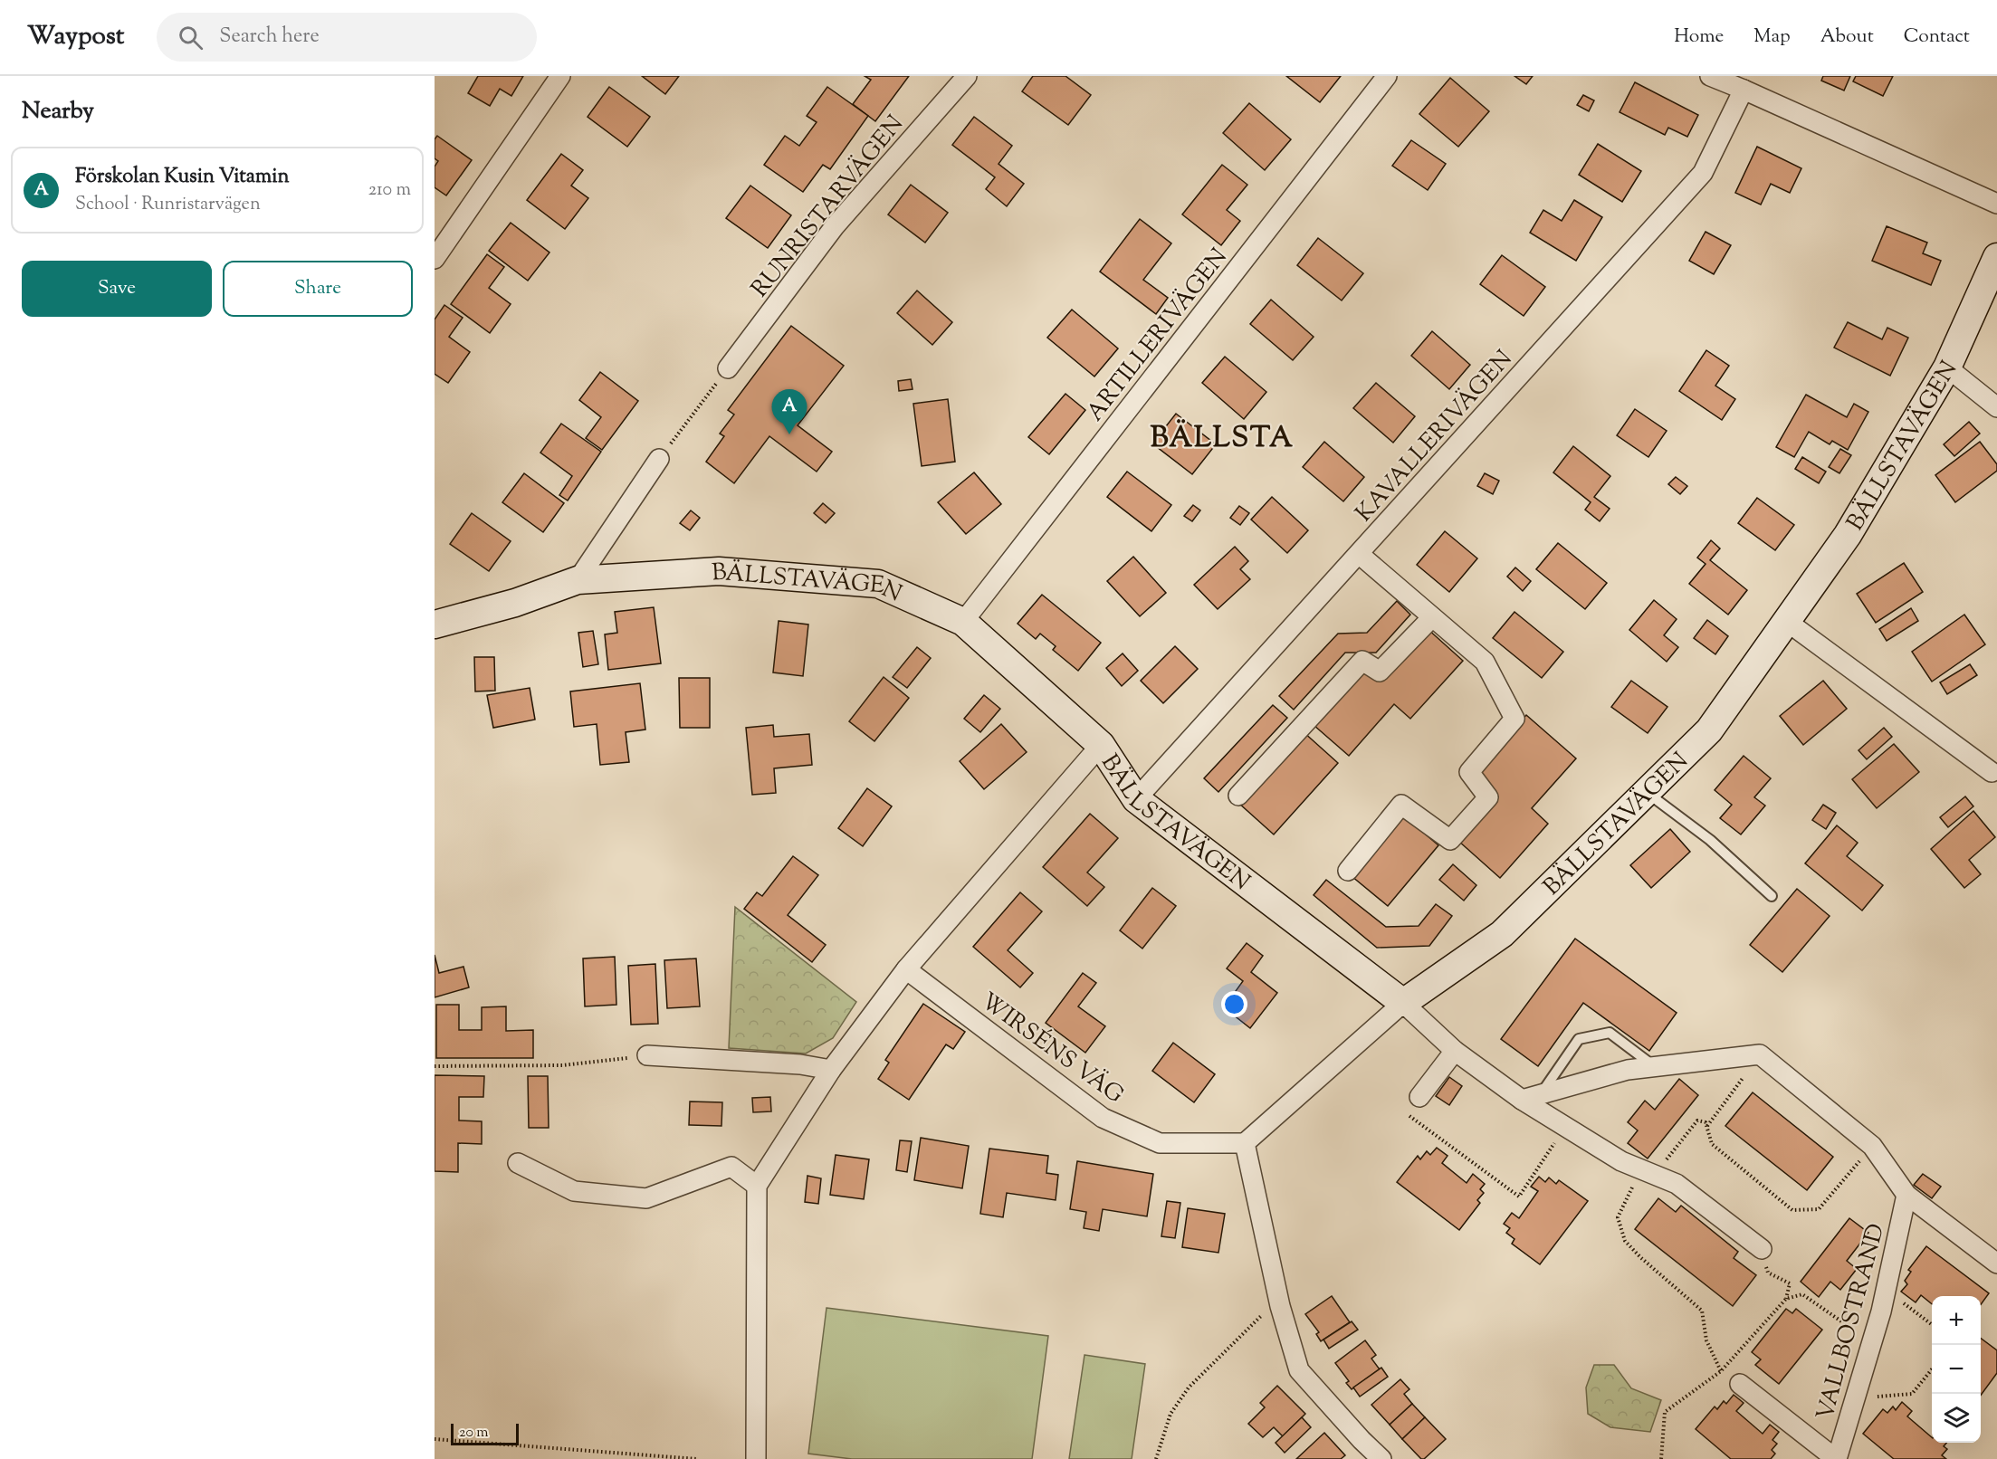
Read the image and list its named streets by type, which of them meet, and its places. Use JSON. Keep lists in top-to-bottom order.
{
  "streets": {
    "street": [
      "RUNRISTARVÄGEN",
      "ARTILLERIVÄGEN",
      "KAVALLERIVÄGEN",
      "BÄLLSTAVÄGEN",
      "WIRSÉNS VÄG",
      "VALLBOSTRAND"
    ]
  },
  "crossings": [
    ["ARTILLERIVÄGEN", "BÄLLSTAVÄGEN"],
    ["KAVALLERIVÄGEN", "BÄLLSTAVÄGEN"]
  ],
  "districts": ["BÄLLSTA"],
  "scale_bar": "20 m",
  "page": {
    "header": "Waypost",
    "search": "Search here",
    "nav": [
      "Home",
      "Map",
      "About",
      "Contact"
    ],
    "heading": "Nearby",
    "list": [
      {
        "mark": "A",
        "name": "Förskolan Kusin Vitamin",
        "note": "School · Runristarvägen",
        "value": "210 m"
      }
    ],
    "buttons": ["Save", "Share"],
    "pins": "A",
    "map_buttons": ["+", "−"],
    "scale": "20 m"
  }
}
